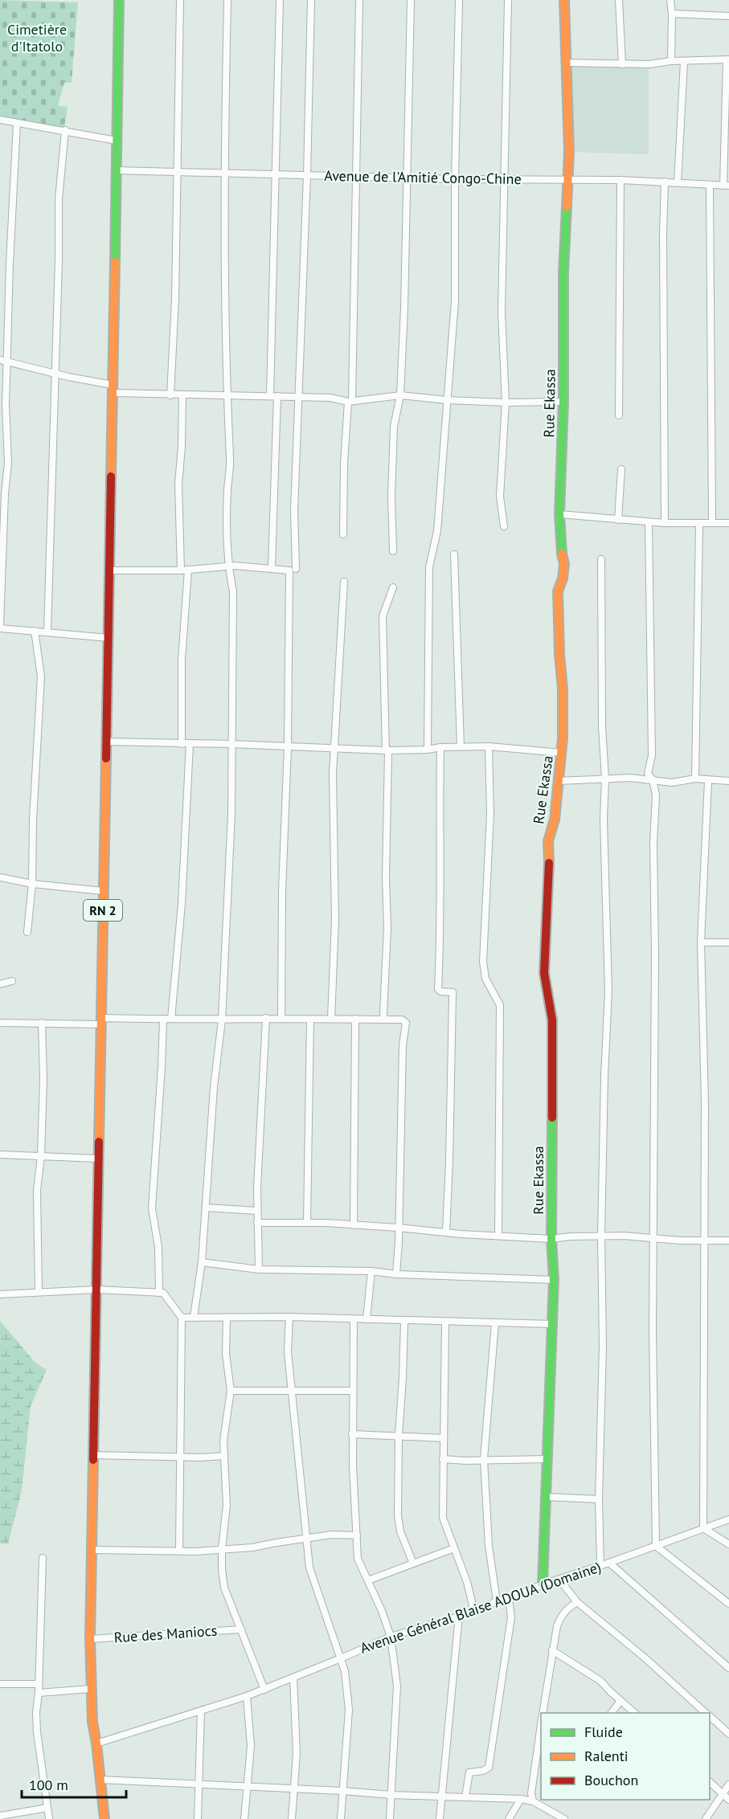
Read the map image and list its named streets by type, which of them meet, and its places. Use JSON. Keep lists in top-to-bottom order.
{
  "streets": {
    "main road": ["Rue Ekassa", "RN 2"],
    "street": ["Avenue de l'Amitié Congo-Chine", "Avenue Général Blaise ADOUA (Domaine)", "Rue des Maniocs"]
  },
  "crossings": [
    ["Avenue de l'Amitié Congo-Chine", "Rue Ekassa"],
    ["Avenue de l'Amitié Congo-Chine", "RN 2"],
    ["Rue Ekassa", "Avenue Général Blaise ADOUA (Domaine)"],
    ["RN 2", "Avenue Général Blaise ADOUA (Domaine)"],
    ["RN 2", "Rue des Maniocs"]
  ],
  "parks": ["Cimetière d'Itatolo"],
  "legend": ["Fluide", "Ralenti", "Bouchon"],
  "scale_bar": "100 m"
}
